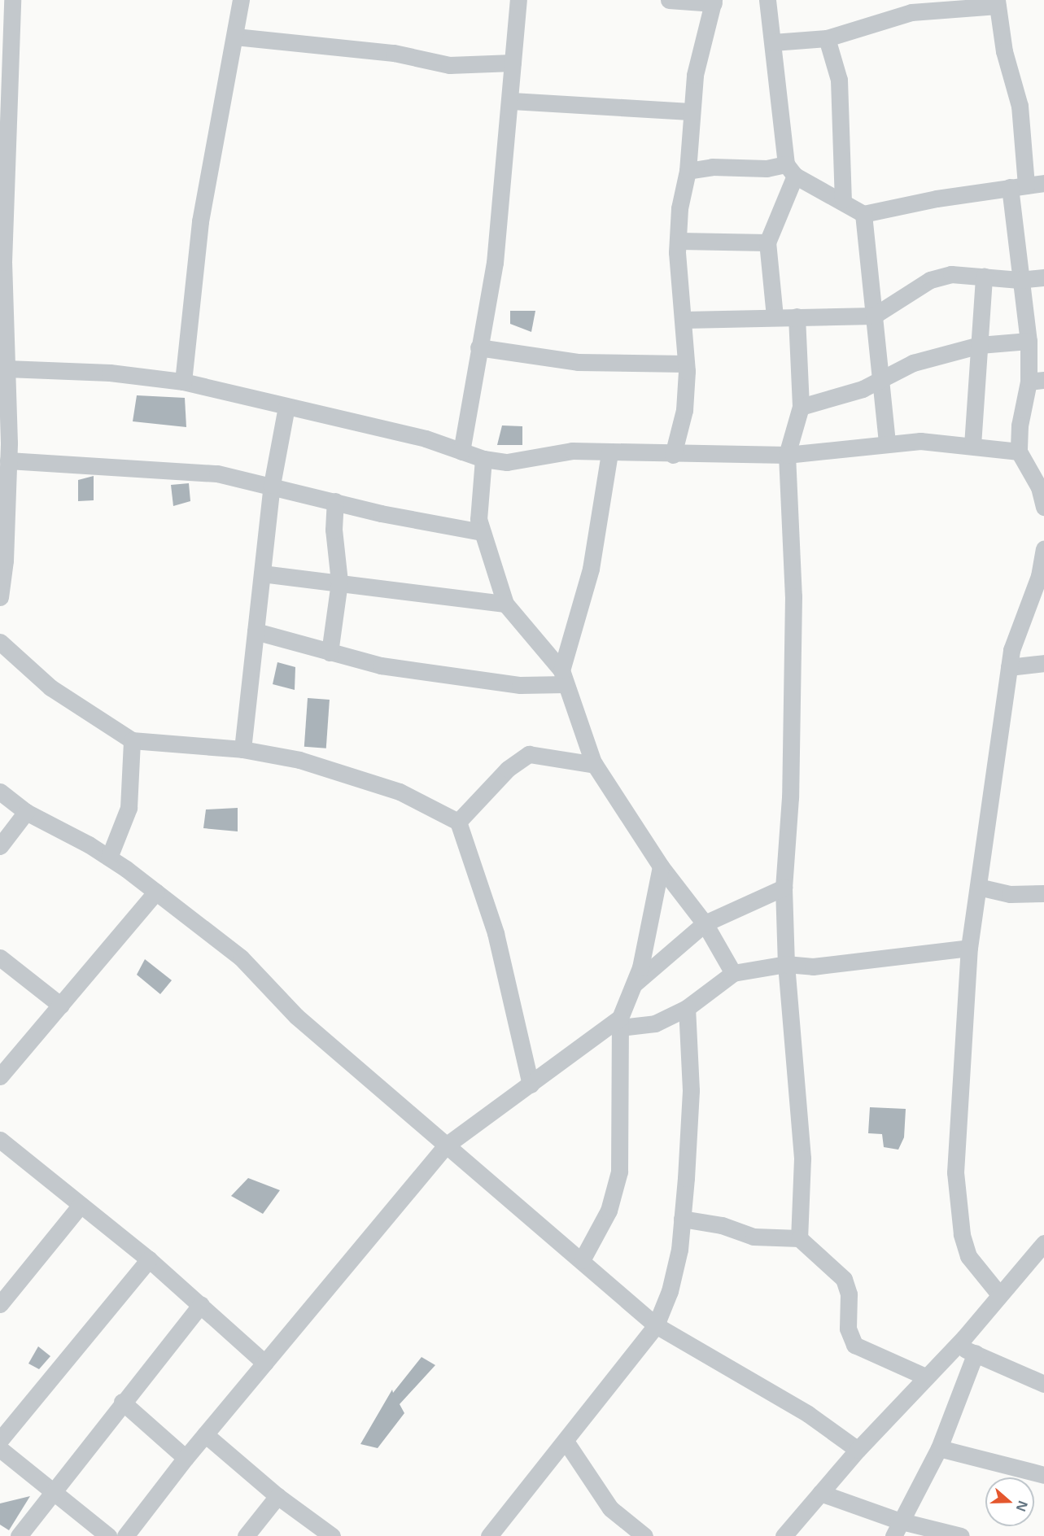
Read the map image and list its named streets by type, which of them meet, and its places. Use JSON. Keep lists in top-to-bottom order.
{
  "north": "right"
}
